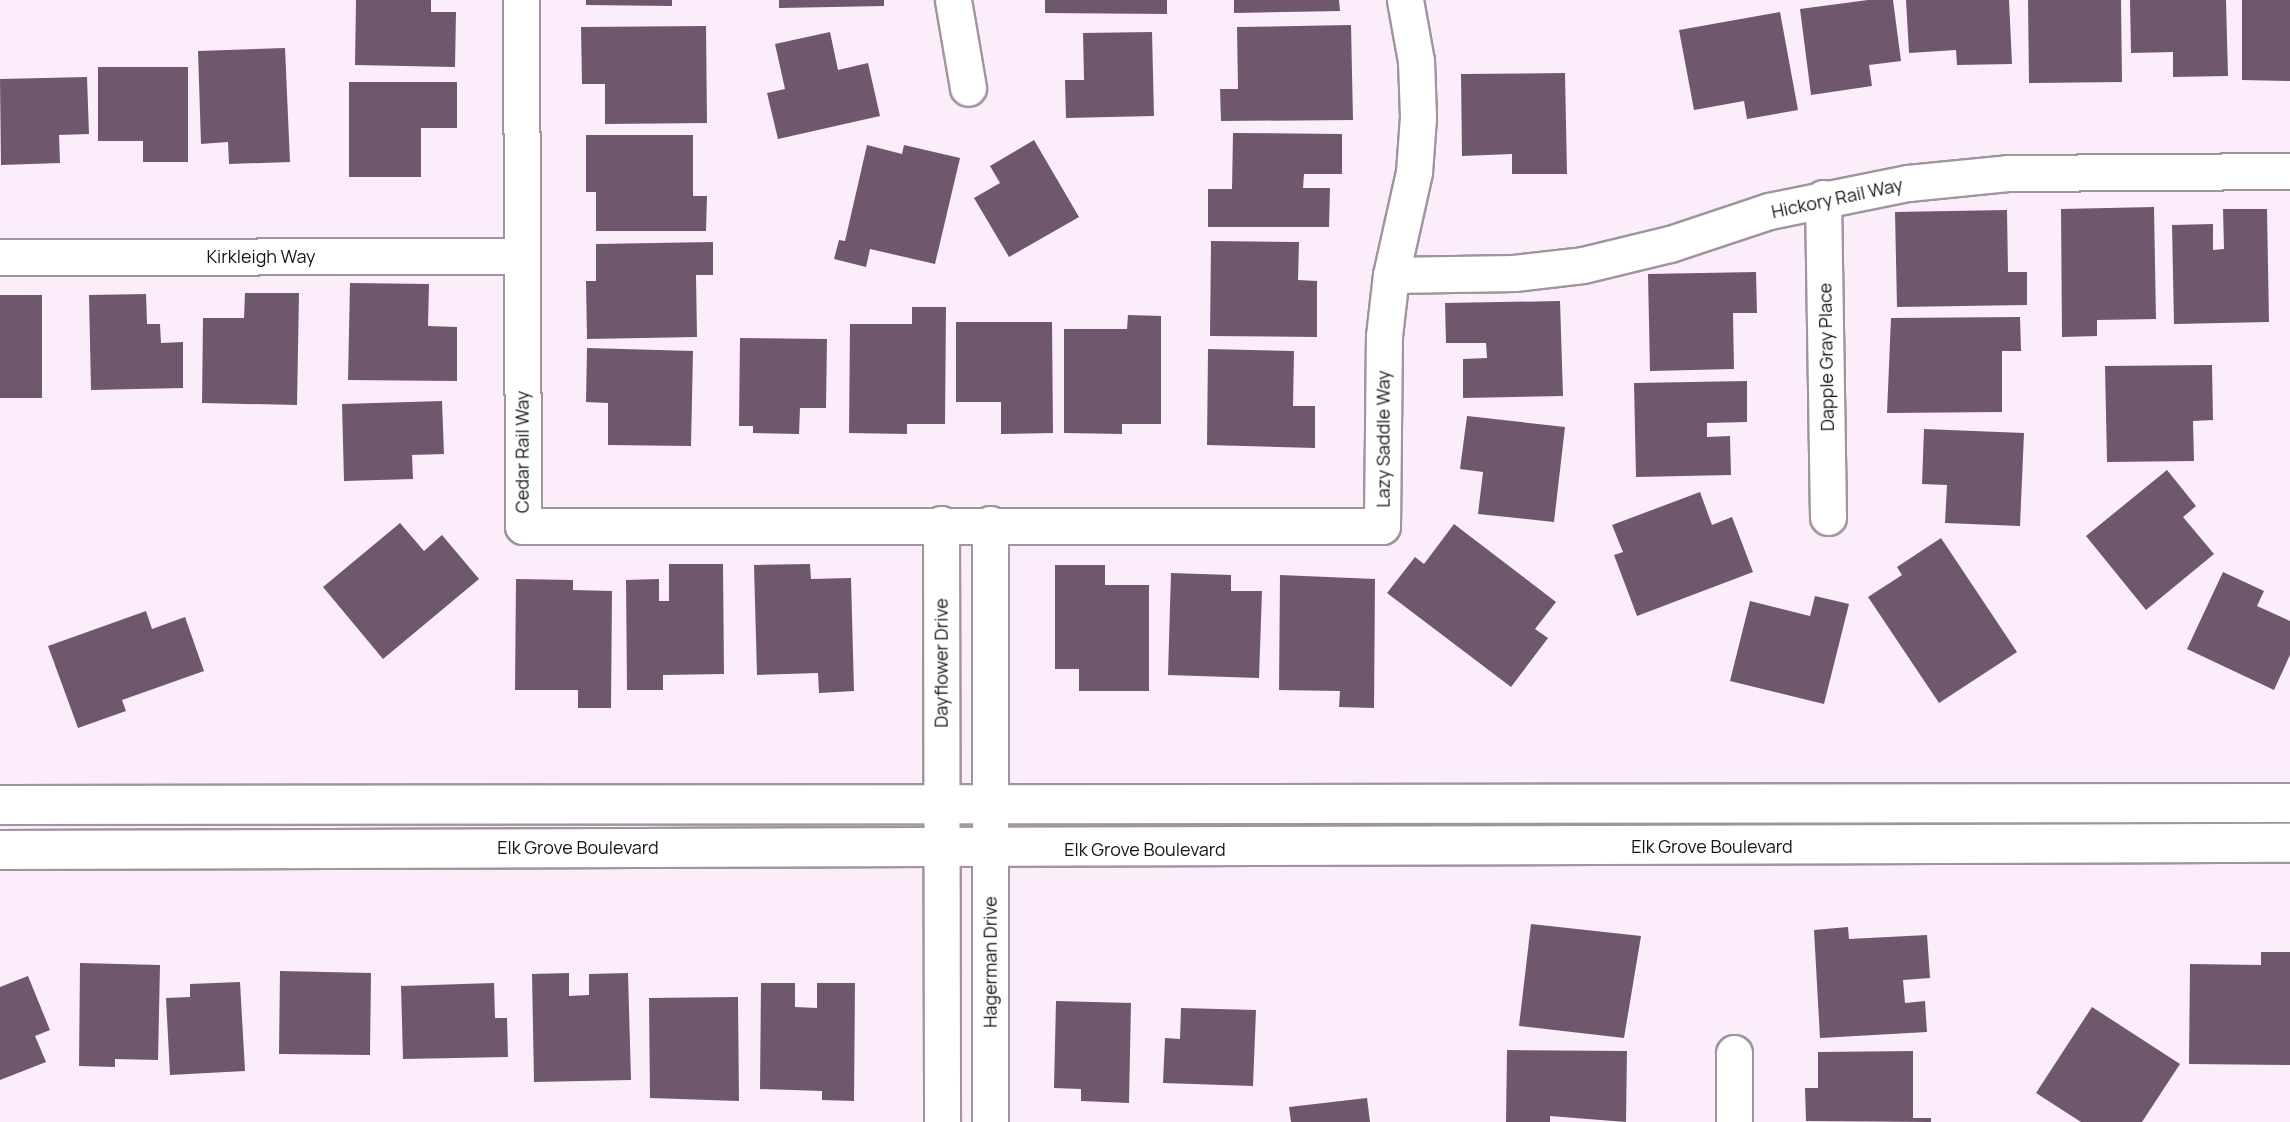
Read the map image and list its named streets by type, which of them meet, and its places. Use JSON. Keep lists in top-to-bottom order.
{
  "streets": {
    "main road": ["Elk Grove Boulevard"],
    "street": [
      "Hickory Rail Way",
      "Kirkleigh Way",
      "Dapple Gray Place",
      "Lazy Saddle Way",
      "Cedar Rail Way",
      "Dayflower Drive",
      "Hagerman Drive"
    ]
  },
  "crossings": [
    ["Hickory Rail Way", "Dapple Gray Place"],
    ["Hickory Rail Way", "Lazy Saddle Way"],
    ["Kirkleigh Way", "Cedar Rail Way"],
    ["Lazy Saddle Way", "Cedar Rail Way"],
    ["Lazy Saddle Way", "Dayflower Drive"],
    ["Cedar Rail Way", "Dayflower Drive"],
    ["Elk Grove Boulevard", "Hagerman Drive"]
  ]
}
